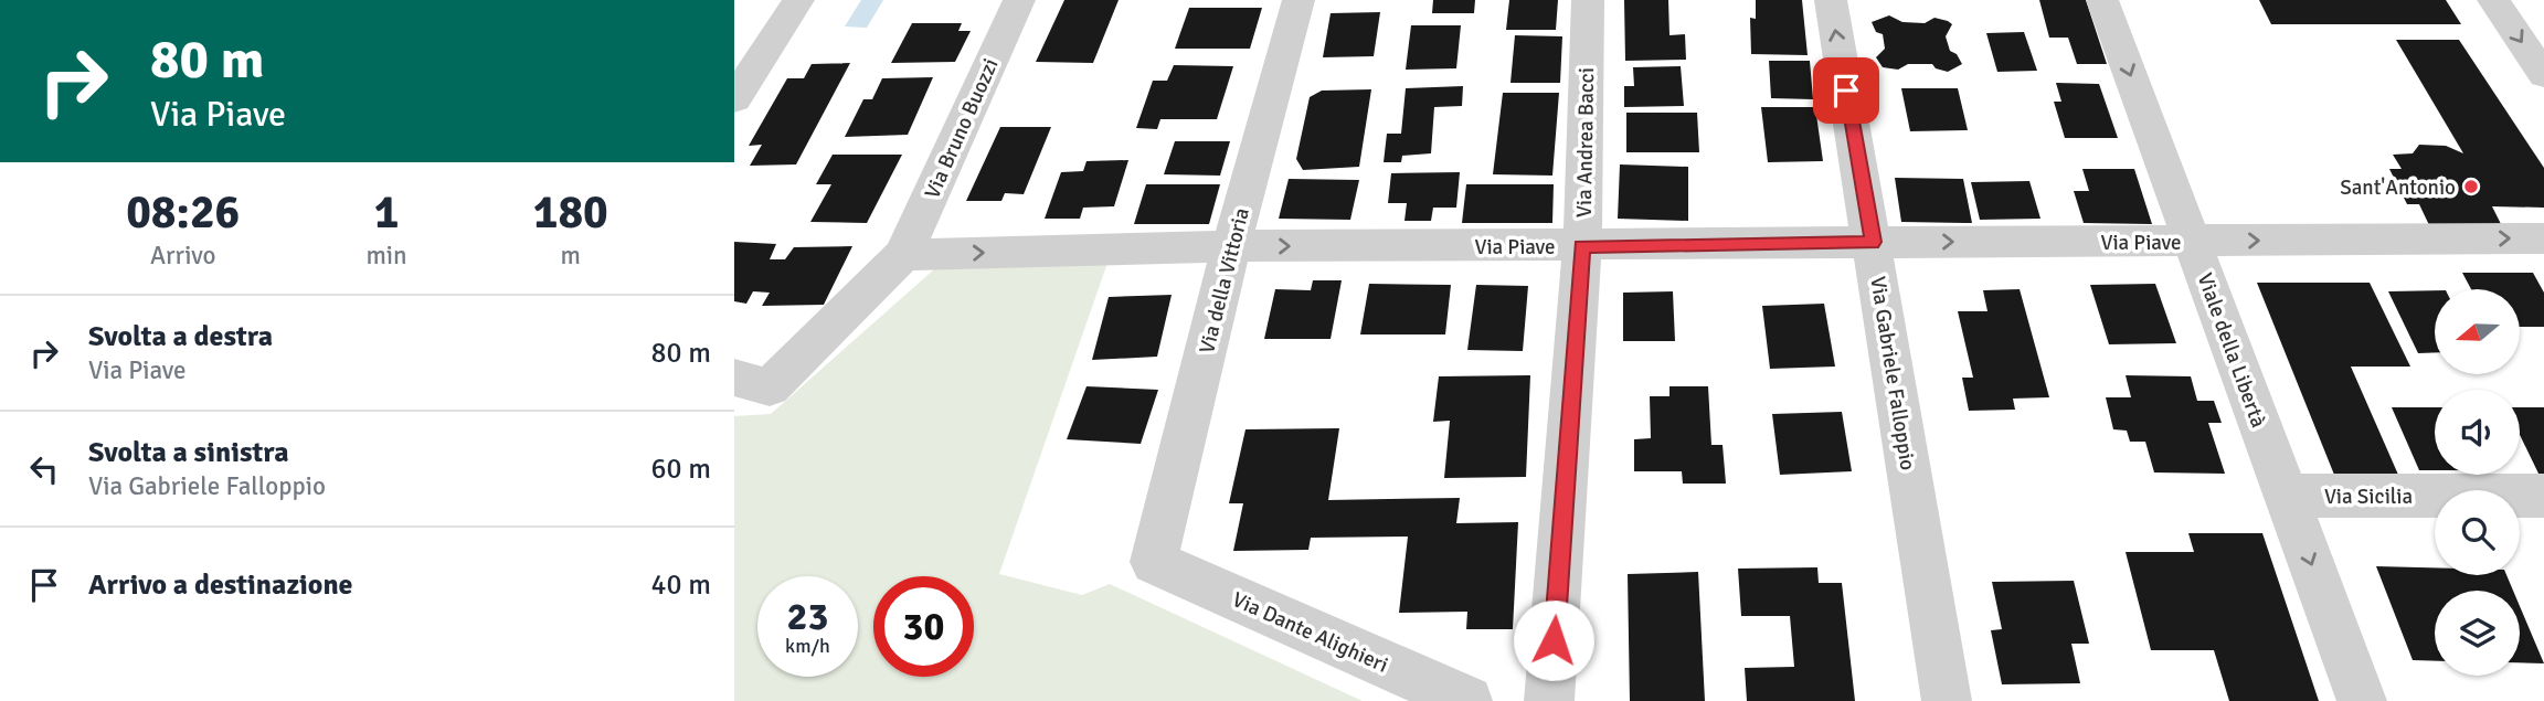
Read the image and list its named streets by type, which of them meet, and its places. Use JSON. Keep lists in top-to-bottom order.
{
  "streets": {
    "street": [
      "Via Bruno Buozzi",
      "Via Andrea Bacci",
      "Via Piave",
      "Via della Vittoria",
      "Viale della Libertà",
      "Via Gabriele Falloppio",
      "Via Sicilia",
      "Via Dante Alighieri"
    ]
  },
  "crossings": [
    ["Via Bruno Buozzi", "Via Piave"],
    ["Via Andrea Bacci", "Via Piave"],
    ["Via Piave", "Via della Vittoria"],
    ["Via Piave", "Viale della Libertà"],
    ["Via Piave", "Via Gabriele Falloppio"],
    ["Via della Vittoria", "Via Dante Alighieri"],
    ["Viale della Libertà", "Via Sicilia"]
  ],
  "one_way": ["Via Piave", "Viale della Libertà"],
  "places": ["Sant'Antonio"],
  "north": "left",
  "page": {
    "turn": ["80 m", "Via Piave"],
    "eta": [
      "08:26",
      "Arrivo",
      "1",
      "min",
      "180",
      "m"
    ],
    "list": [
      {
        "name": "Svolta a destra",
        "note": "Via Piave",
        "value": "80 m"
      },
      {
        "name": "Svolta a sinistra",
        "note": "Via Gabriele Falloppio",
        "value": "60 m"
      },
      {
        "name": "Arrivo a destinazione",
        "value": "40 m"
      }
    ],
    "speed": "23 km/h",
    "limit": "30"
  }
}
